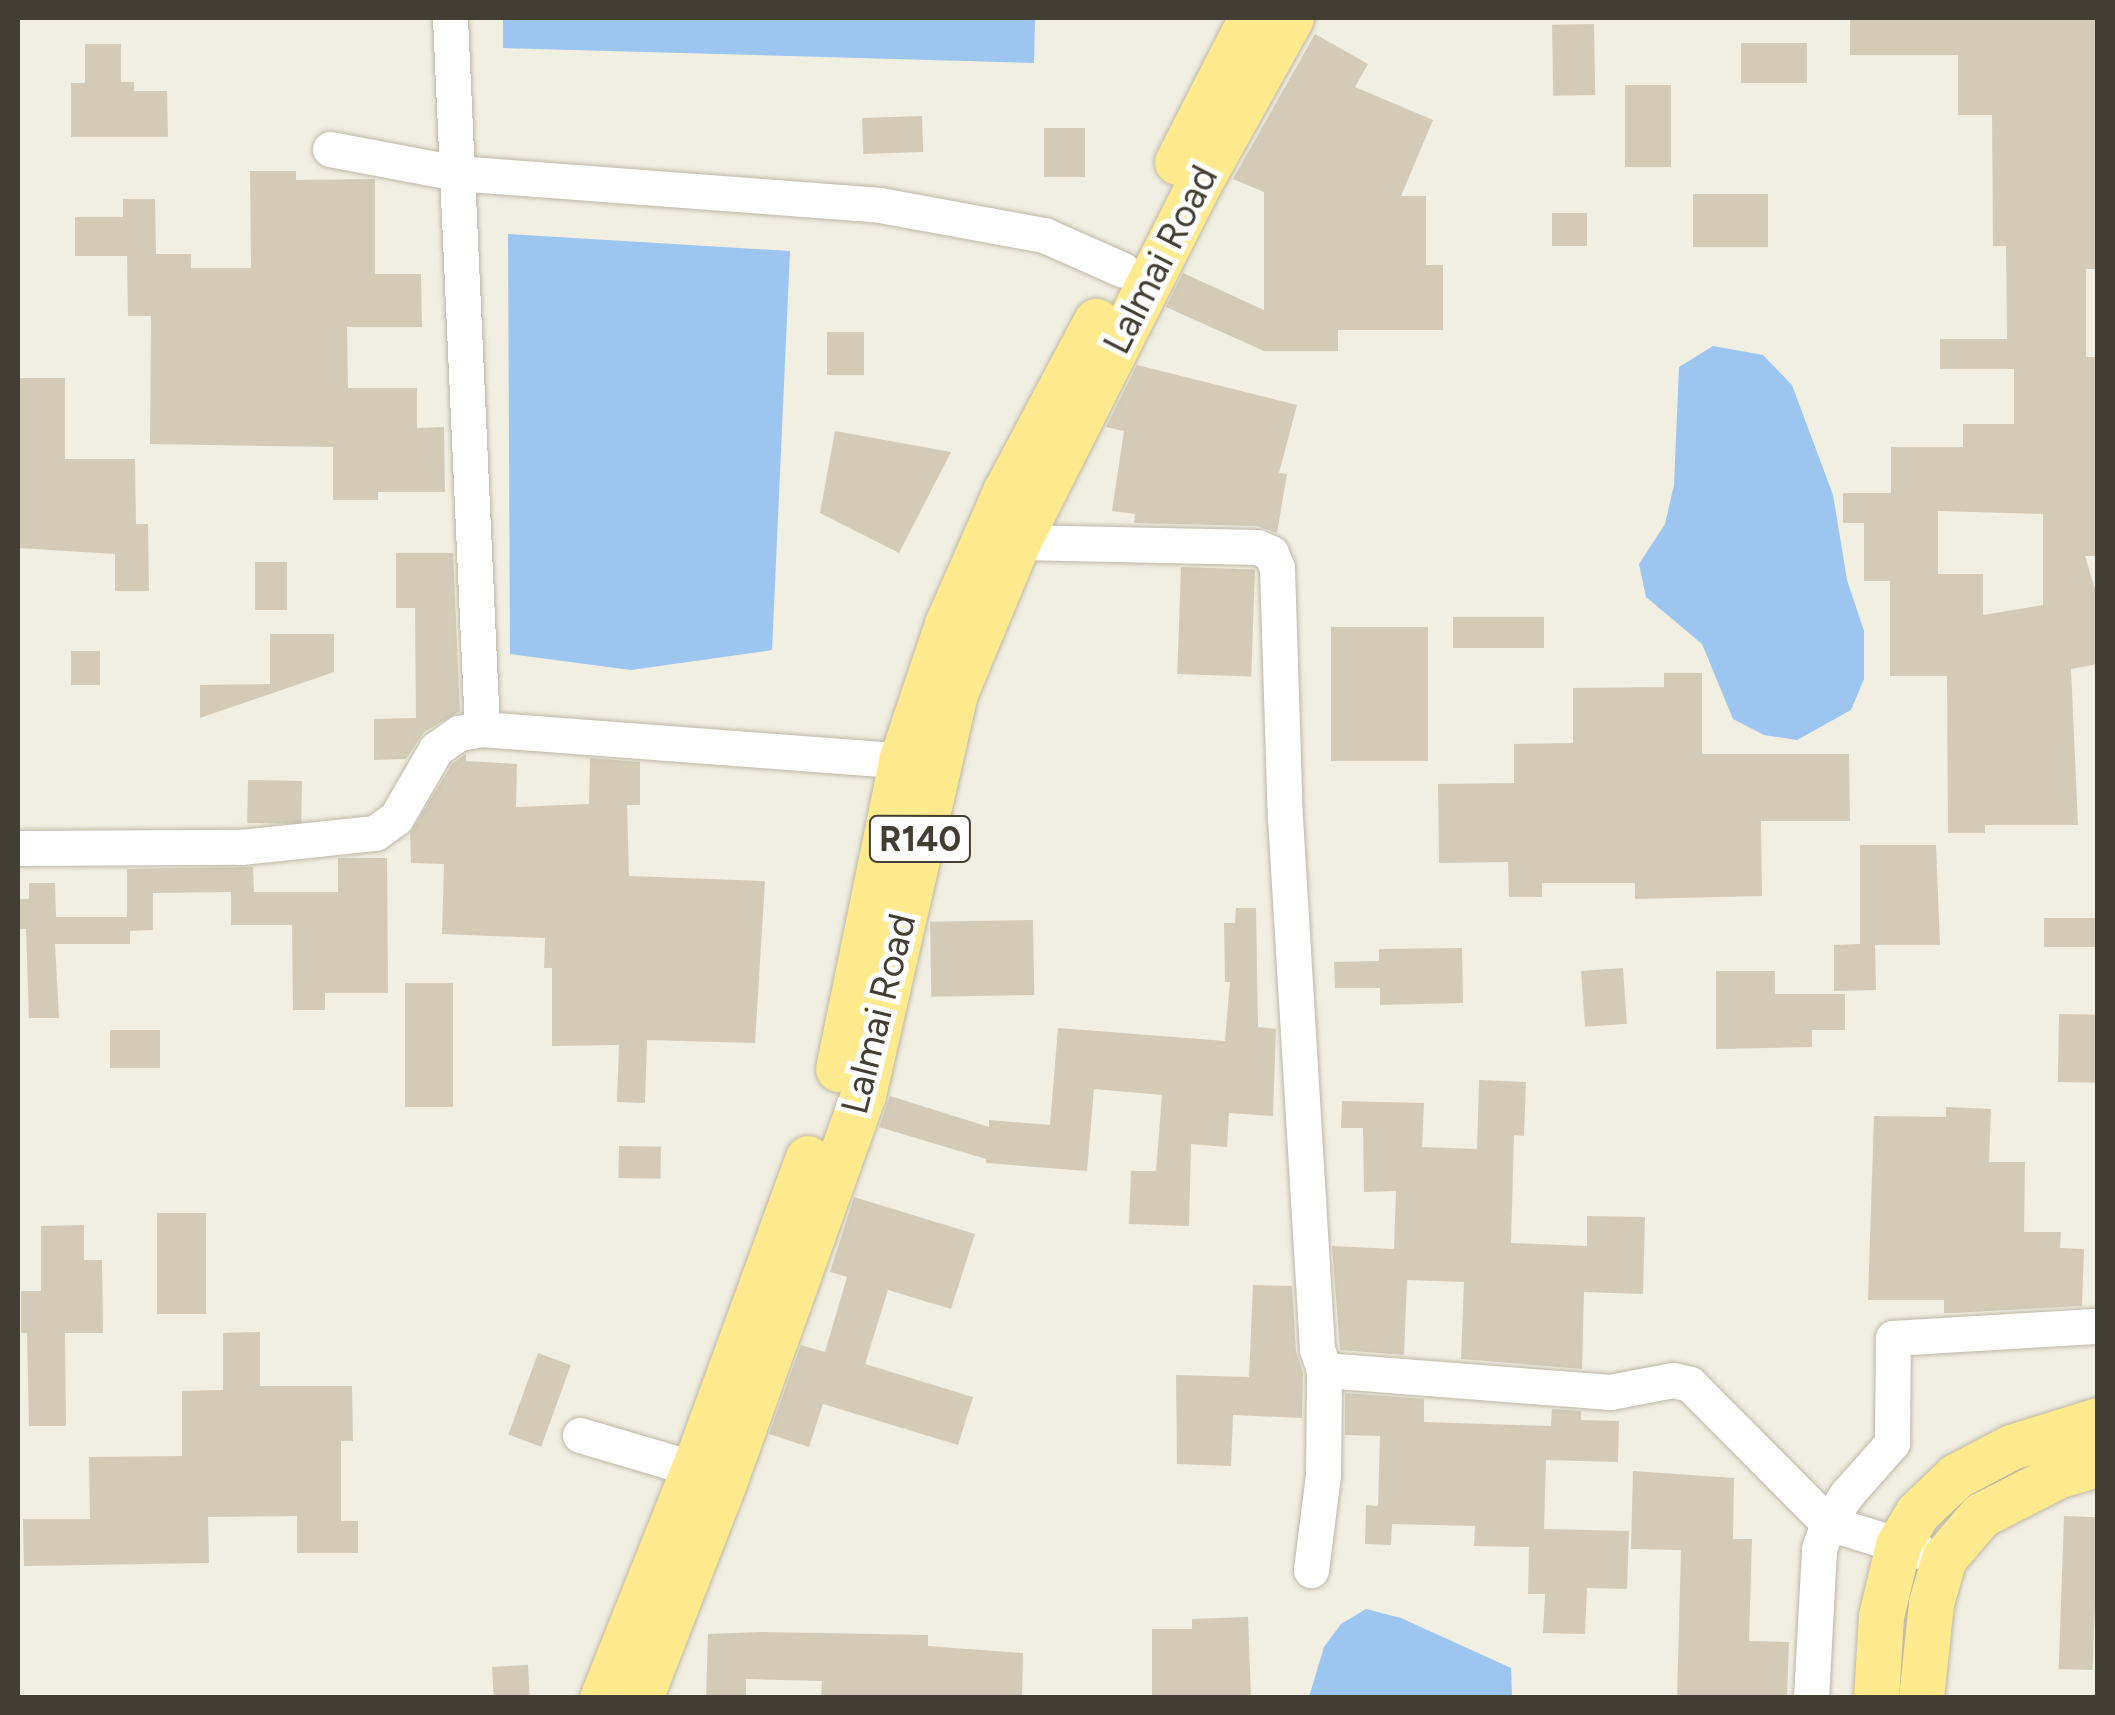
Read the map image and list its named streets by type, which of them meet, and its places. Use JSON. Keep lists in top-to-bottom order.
{
  "streets": {
    "main road": ["Lalmai Road", "R140"]
  }
}
